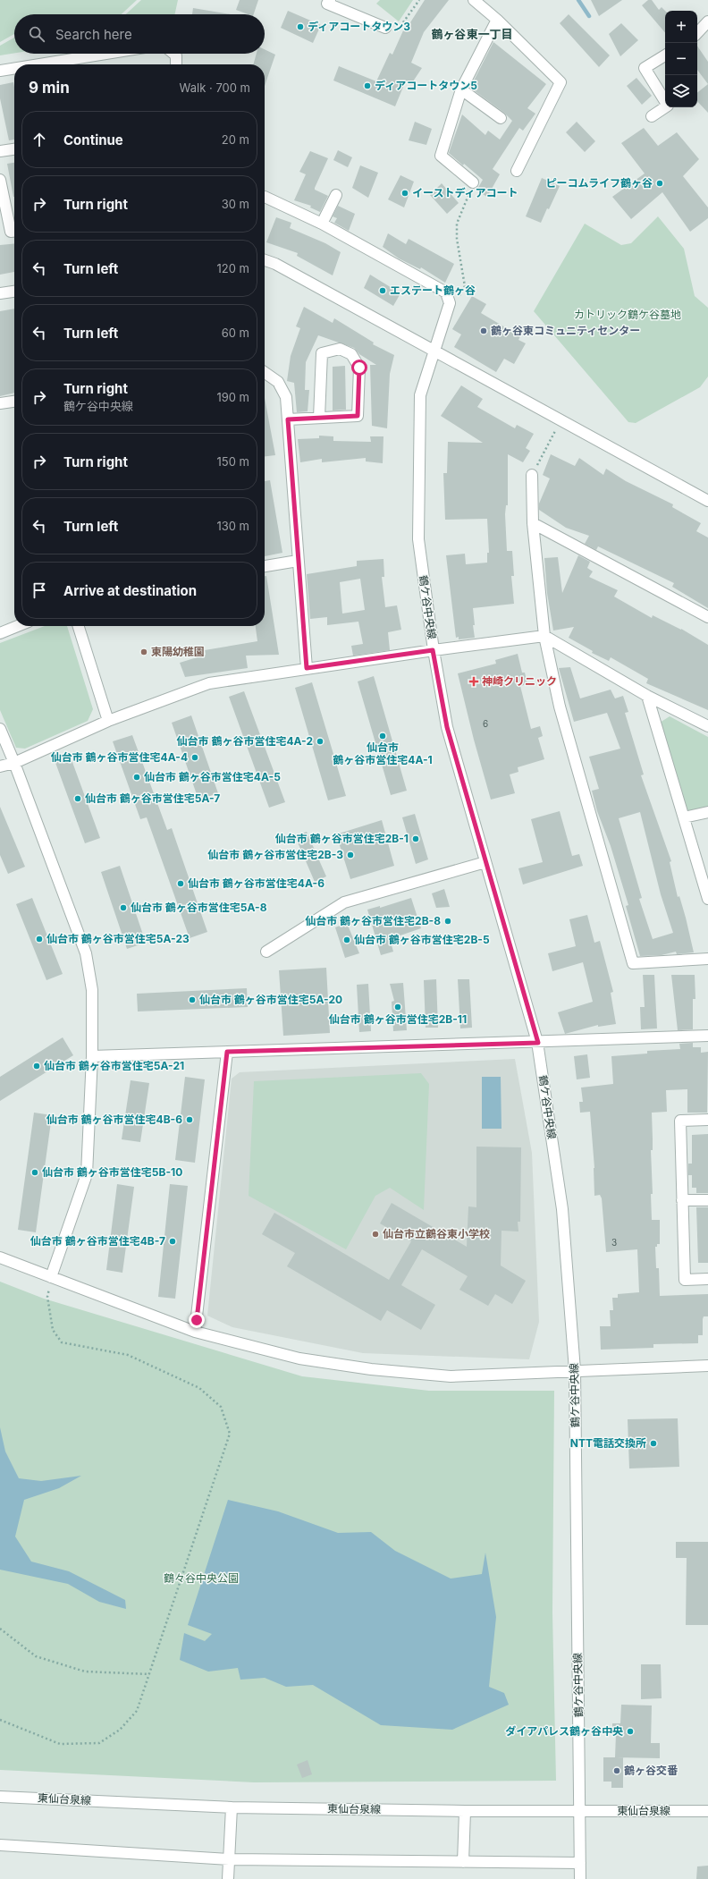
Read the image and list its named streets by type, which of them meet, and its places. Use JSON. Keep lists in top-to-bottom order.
{
  "streets": {
    "street": ["鶴ケ谷中央線", "東仙台泉線"]
  },
  "crossings": [
    ["鶴ケ谷中央線", "東仙台泉線"]
  ],
  "districts": ["鶴ヶ谷東一丁目"],
  "parks": ["カトリック鶴ケ谷墓地", "鶴々谷中央公園"],
  "places": {
    "other": [
      "ディアコートタウン3",
      "ディアコートタウン5",
      "ピーコムライフ鶴ヶ谷",
      "イーストディアコート",
      "エステート鶴ヶ谷",
      "鶴ヶ谷東コミュニティセンター",
      "東陽幼稚園",
      "仙台市 鶴ヶ谷市営住宅4A-1",
      "仙台市 鶴ヶ谷市営住宅4A-2",
      "仙台市 鶴ヶ谷市営住宅4A-4",
      "仙台市 鶴ヶ谷市営住宅4A-5",
      "仙台市 鶴ヶ谷市営住宅5A-7",
      "仙台市 鶴ヶ谷市営住宅2B-1",
      "仙台市 鶴ヶ谷市営住宅2B-3",
      "仙台市 鶴ヶ谷市営住宅4A-6",
      "仙台市 鶴ヶ谷市営住宅5A-8",
      "仙台市 鶴ヶ谷市営住宅2B-8",
      "仙台市 鶴ヶ谷市営住宅5A-23",
      "仙台市 鶴ヶ谷市営住宅2B-5",
      "仙台市 鶴ヶ谷市営住宅5A-20",
      "仙台市 鶴ヶ谷市営住宅2B-11",
      "仙台市 鶴ヶ谷市営住宅5A-21",
      "仙台市 鶴ヶ谷市営住宅4B-6",
      "仙台市 鶴ヶ谷市営住宅5B-10",
      "仙台市立鶴谷東小学校",
      "仙台市 鶴ヶ谷市営住宅4B-7",
      "NTT電話交換所",
      "ダイアパレス鶴ヶ谷中央",
      "鶴ヶ谷交番"
    ],
    "health": ["神崎クリニック"]
  },
  "house_numbers": ["6", "3"],
  "page": {
    "map_buttons": ["+", "−"],
    "search": "Search here",
    "heading": ["9 min", "Walk · 700 m"],
    "list": [
      ["Continue", "20 m"],
      ["Turn right", "30 m"],
      ["Turn left", "120 m"],
      ["Turn left", "60 m"],
      ["Turn right", "鶴ケ谷中央線", "190 m"],
      ["Turn right", "150 m"],
      ["Turn left", "130 m"],
      "Arrive at destination"
    ]
  }
}
